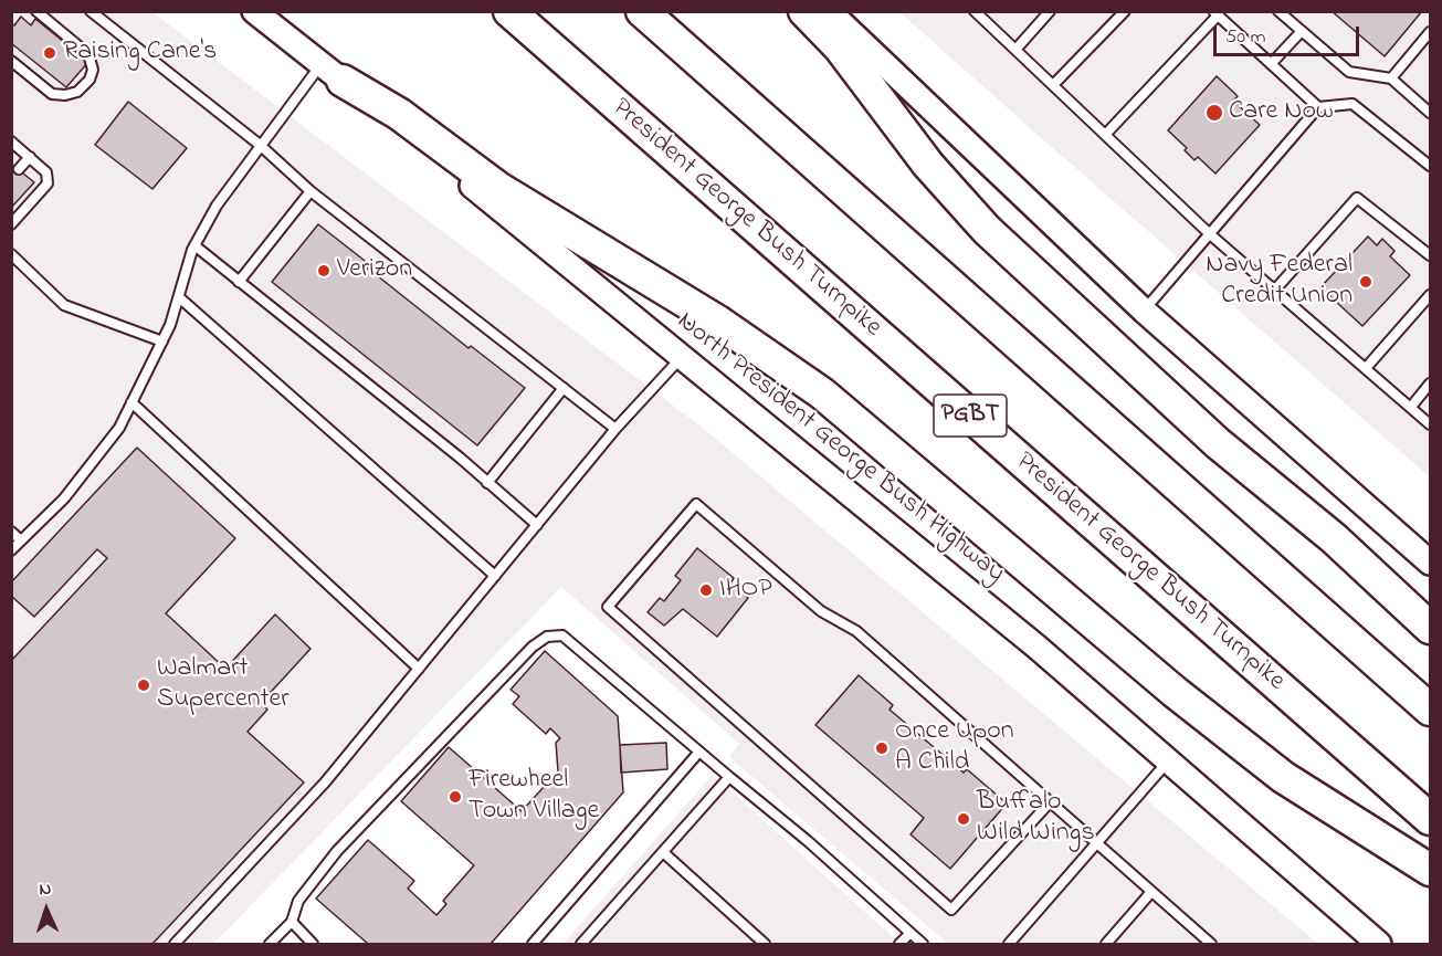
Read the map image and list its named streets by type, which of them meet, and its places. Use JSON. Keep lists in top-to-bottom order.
{
  "streets": {
    "highway": ["President George Bush Turnpike", "PGBT"],
    "main road": ["North President George Bush Highway"]
  },
  "places": [
    "Raising Cane's",
    "Care Now",
    "Verizon",
    "Navy Federal Credit Union",
    "IHOP",
    "Walmart Supercenter",
    "Once Upon A Child",
    "Firewheel Town Village",
    "Buffalo Wild Wings"
  ],
  "scale_bar": "50 m",
  "north": "top"
}
